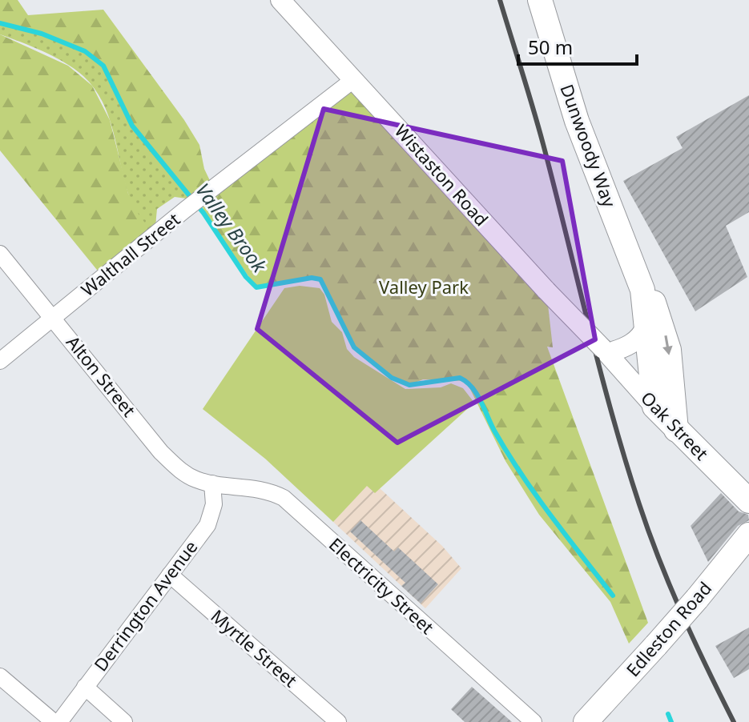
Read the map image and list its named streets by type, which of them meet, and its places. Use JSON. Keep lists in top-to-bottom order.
{
  "streets": {
    "main road": ["Dunwoody Way", "Oak Street", "Edleston Road"],
    "street": [
      "Wistaston Road",
      "Walthall Street",
      "Alton Street",
      "Electricity Street",
      "Derrington Avenue",
      "Myrtle Street"
    ]
  },
  "crossings": [
    ["Dunwoody Way", "Oak Street"],
    ["Wistaston Road", "Walthall Street"],
    ["Wistaston Road", "Oak Street"],
    ["Walthall Street", "Alton Street"],
    ["Alton Street", "Electricity Street"],
    ["Alton Street", "Derrington Avenue"],
    ["Electricity Street", "Derrington Avenue"],
    ["Derrington Avenue", "Myrtle Street"]
  ],
  "water": ["Valley Brook"],
  "parks": ["Valley Park"],
  "scale_bar": "50 m"
}
